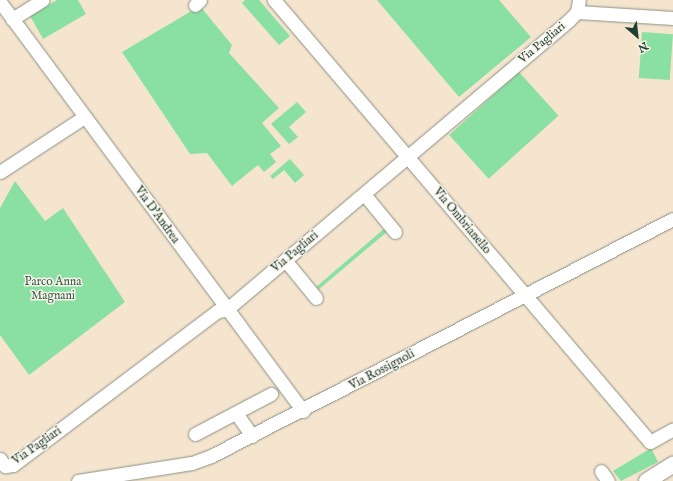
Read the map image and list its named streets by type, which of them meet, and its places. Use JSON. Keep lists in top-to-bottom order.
{
  "streets": {
    "street": [
      "Via Pagliari",
      "Via D'Andrea",
      "Via Ombrianello",
      "Via Rossignoli"
    ]
  },
  "crossings": [
    ["Via Pagliari", "Via D'Andrea"],
    ["Via Pagliari", "Via Ombrianello"],
    ["Via D'Andrea", "Via Rossignoli"],
    ["Via Ombrianello", "Via Rossignoli"]
  ],
  "parks": ["Parco Anna Magnani"],
  "north": "bottom right"
}
